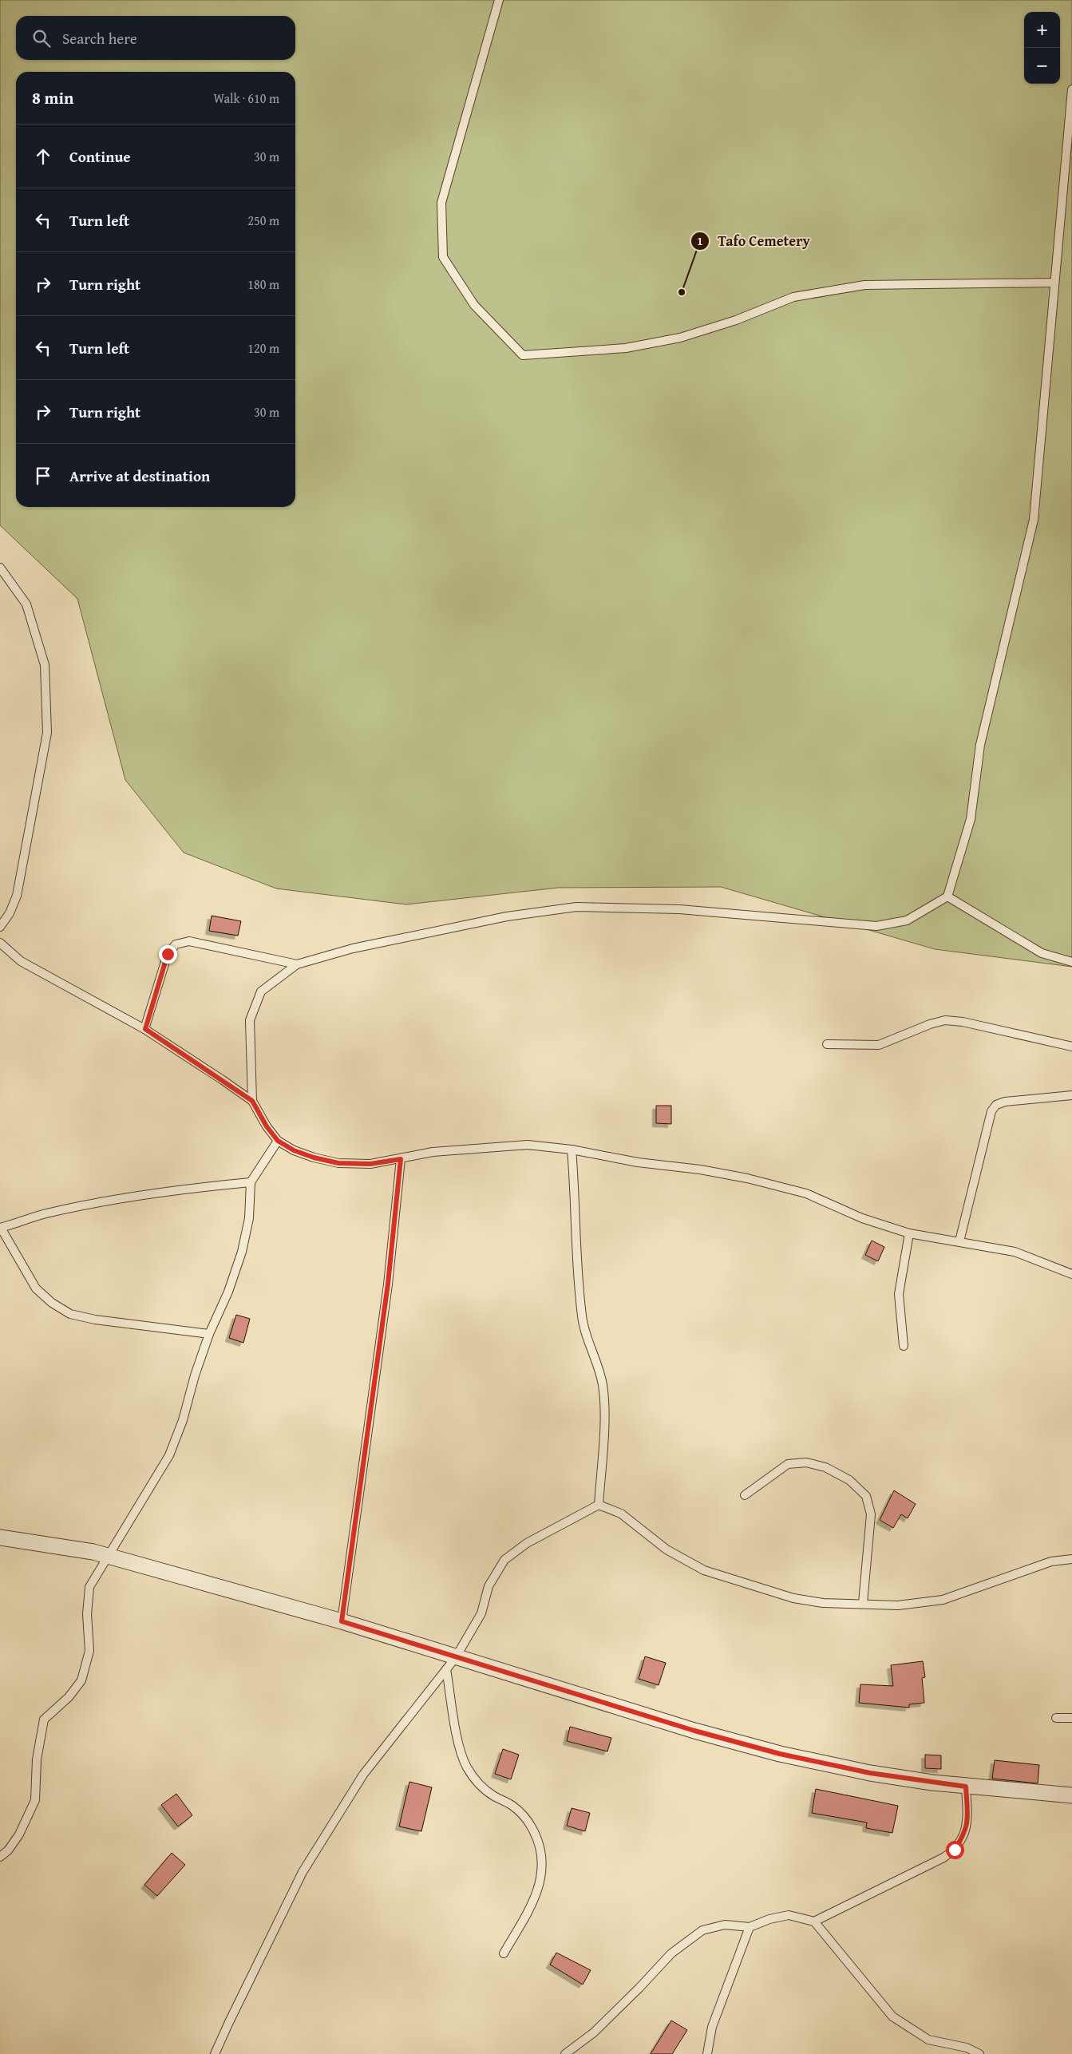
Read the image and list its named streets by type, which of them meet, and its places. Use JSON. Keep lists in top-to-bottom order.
{
  "places": ["Tafo Cemetery"],
  "page": {
    "map_buttons": ["+", "−"],
    "search": "Search here",
    "heading": ["8 min", "Walk · 610 m"],
    "list": [
      ["Continue", "30 m"],
      ["Turn left", "250 m"],
      ["Turn right", "180 m"],
      ["Turn left", "120 m"],
      ["Turn right", "30 m"],
      "Arrive at destination"
    ]
  }
}
